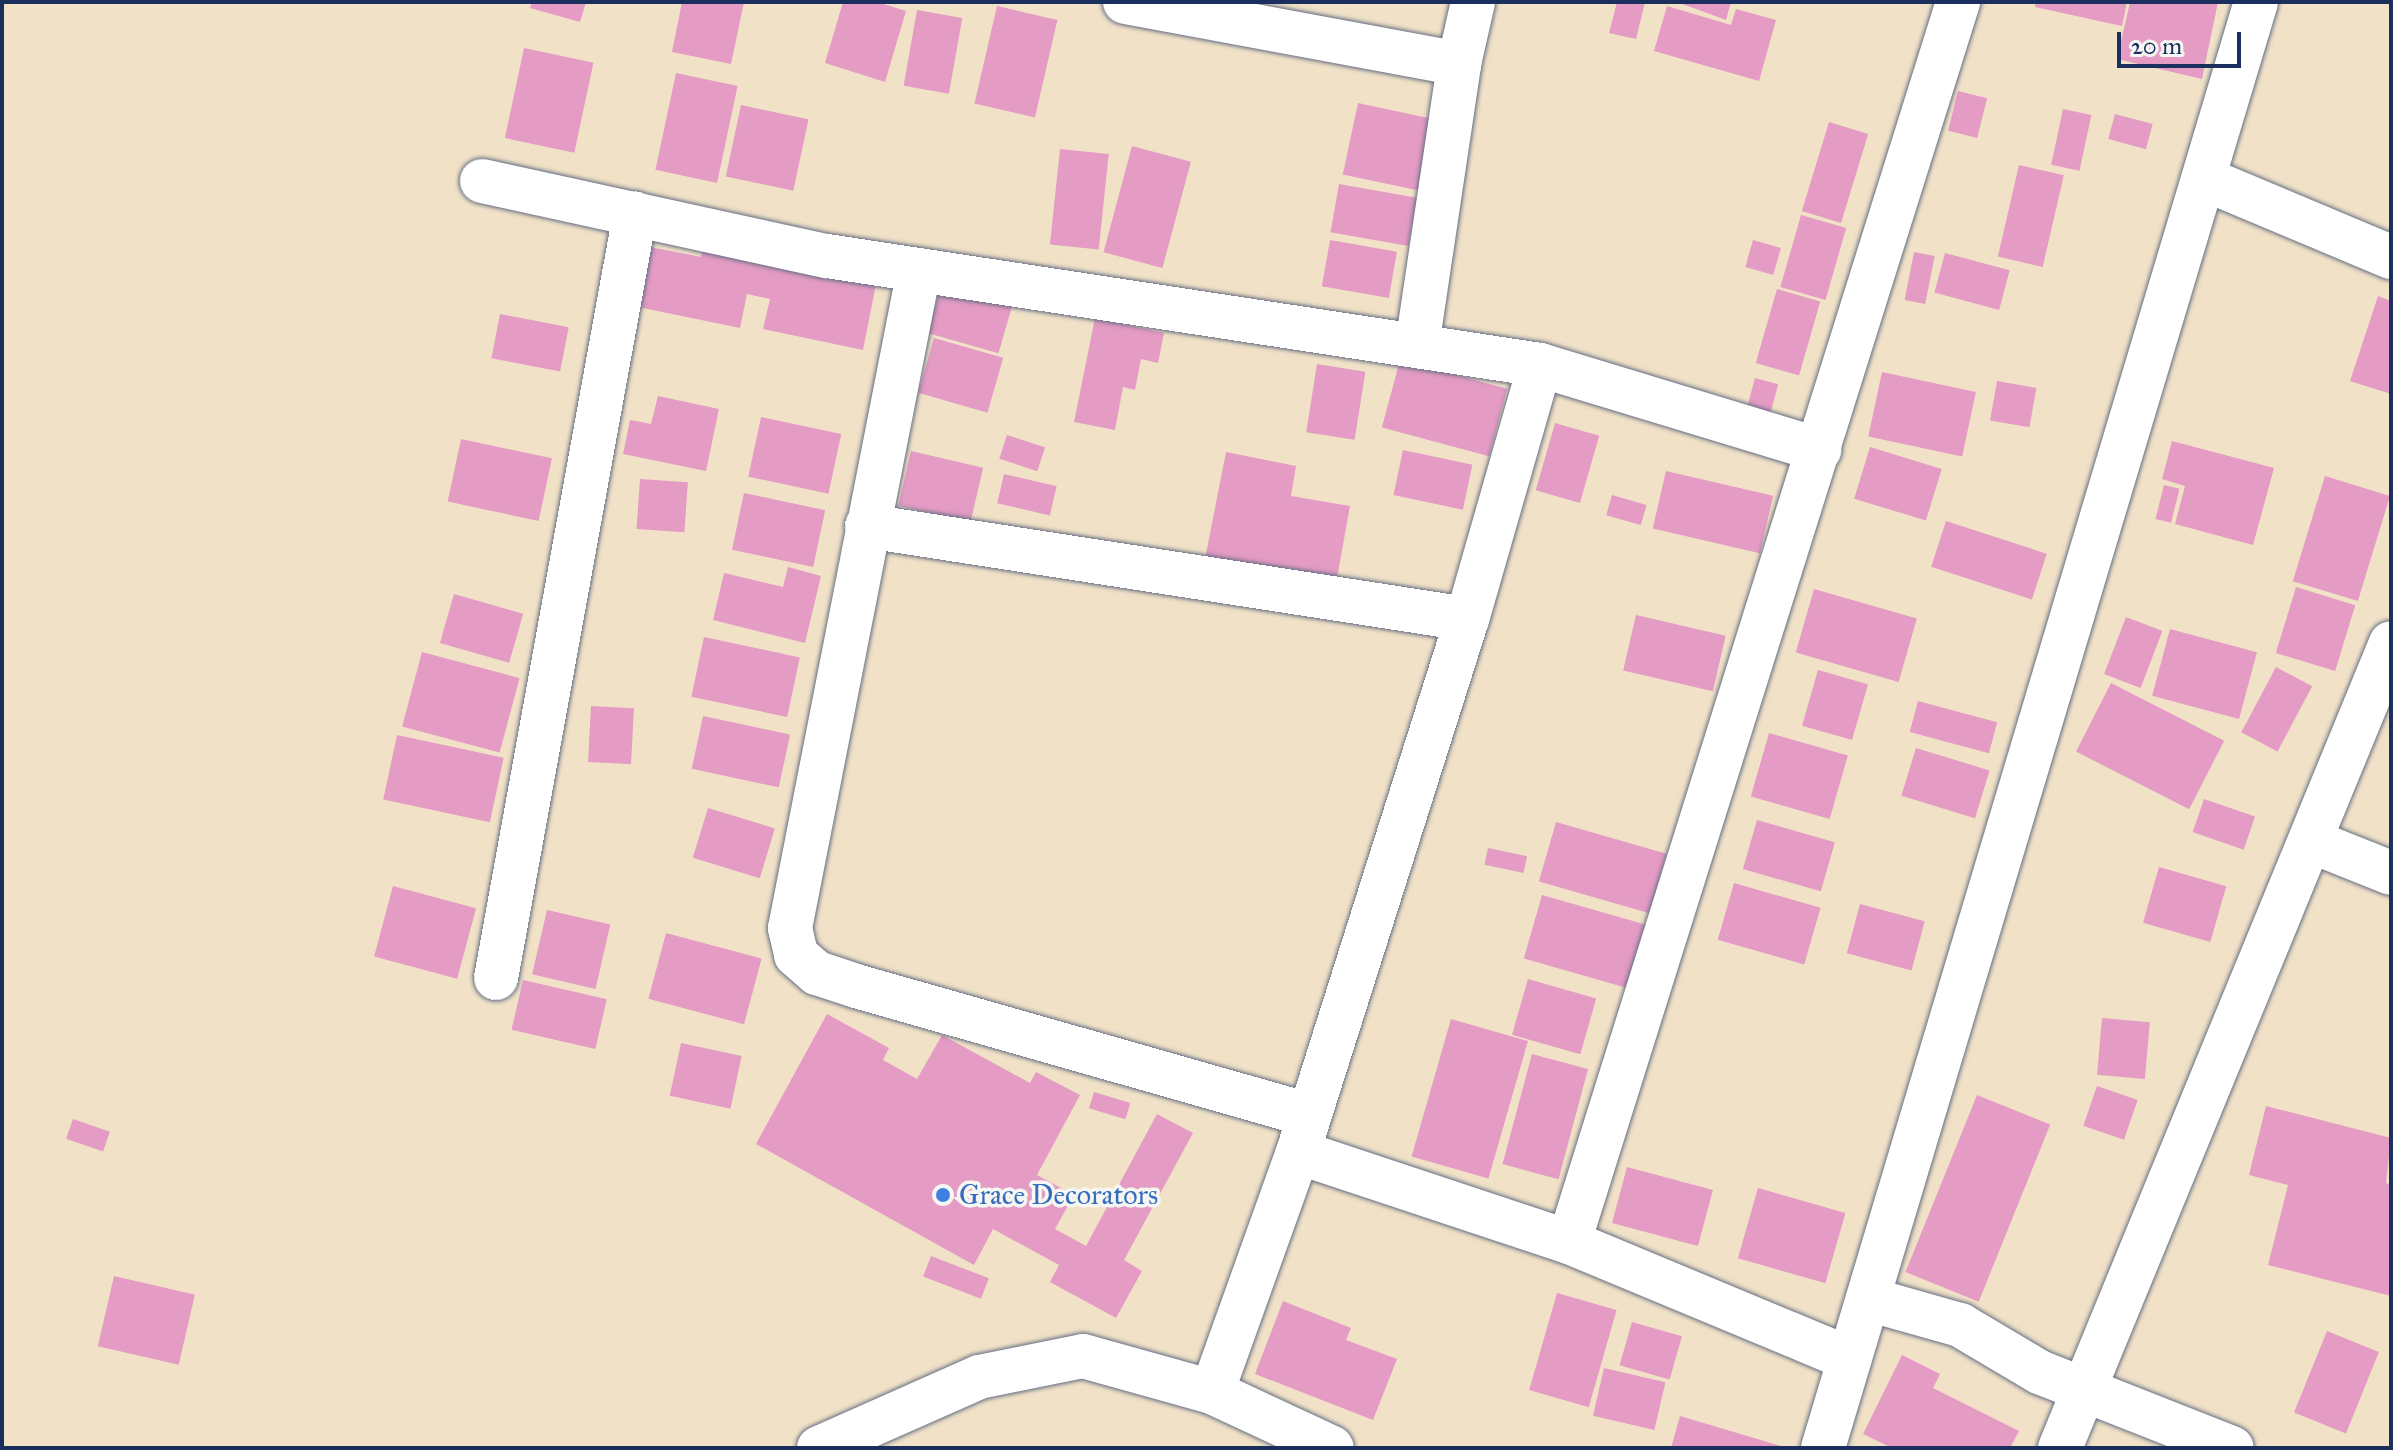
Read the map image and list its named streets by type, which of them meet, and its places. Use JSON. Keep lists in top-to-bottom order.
{
  "places": ["Grace Decorators"],
  "scale_bar": "20 m"
}
